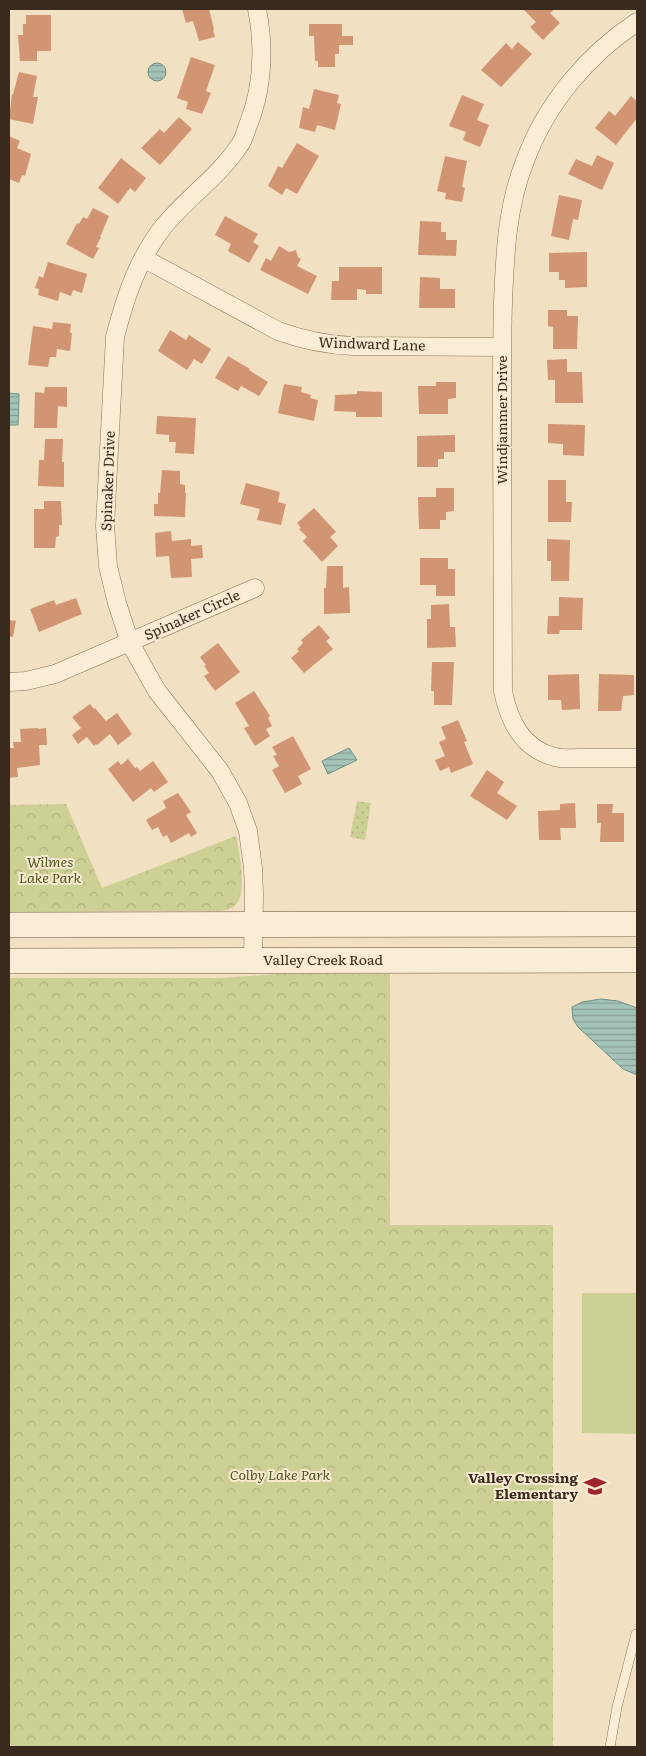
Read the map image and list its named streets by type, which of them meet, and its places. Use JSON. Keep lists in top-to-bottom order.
{
  "streets": {
    "main road": ["Valley Creek Road"],
    "street": [
      "Windward Lane",
      "Windjammer Drive",
      "Spinaker Drive",
      "Spinaker Circle"
    ]
  },
  "crossings": [
    ["Windward Lane", "Windjammer Drive"],
    ["Windward Lane", "Spinaker Drive"],
    ["Spinaker Drive", "Spinaker Circle"],
    ["Spinaker Drive", "Valley Creek Road"]
  ],
  "parks": ["Wilmes Lake Park", "Colby Lake Park"],
  "places": {
    "school or university": ["Valley Crossing Elementary"]
  }
}
